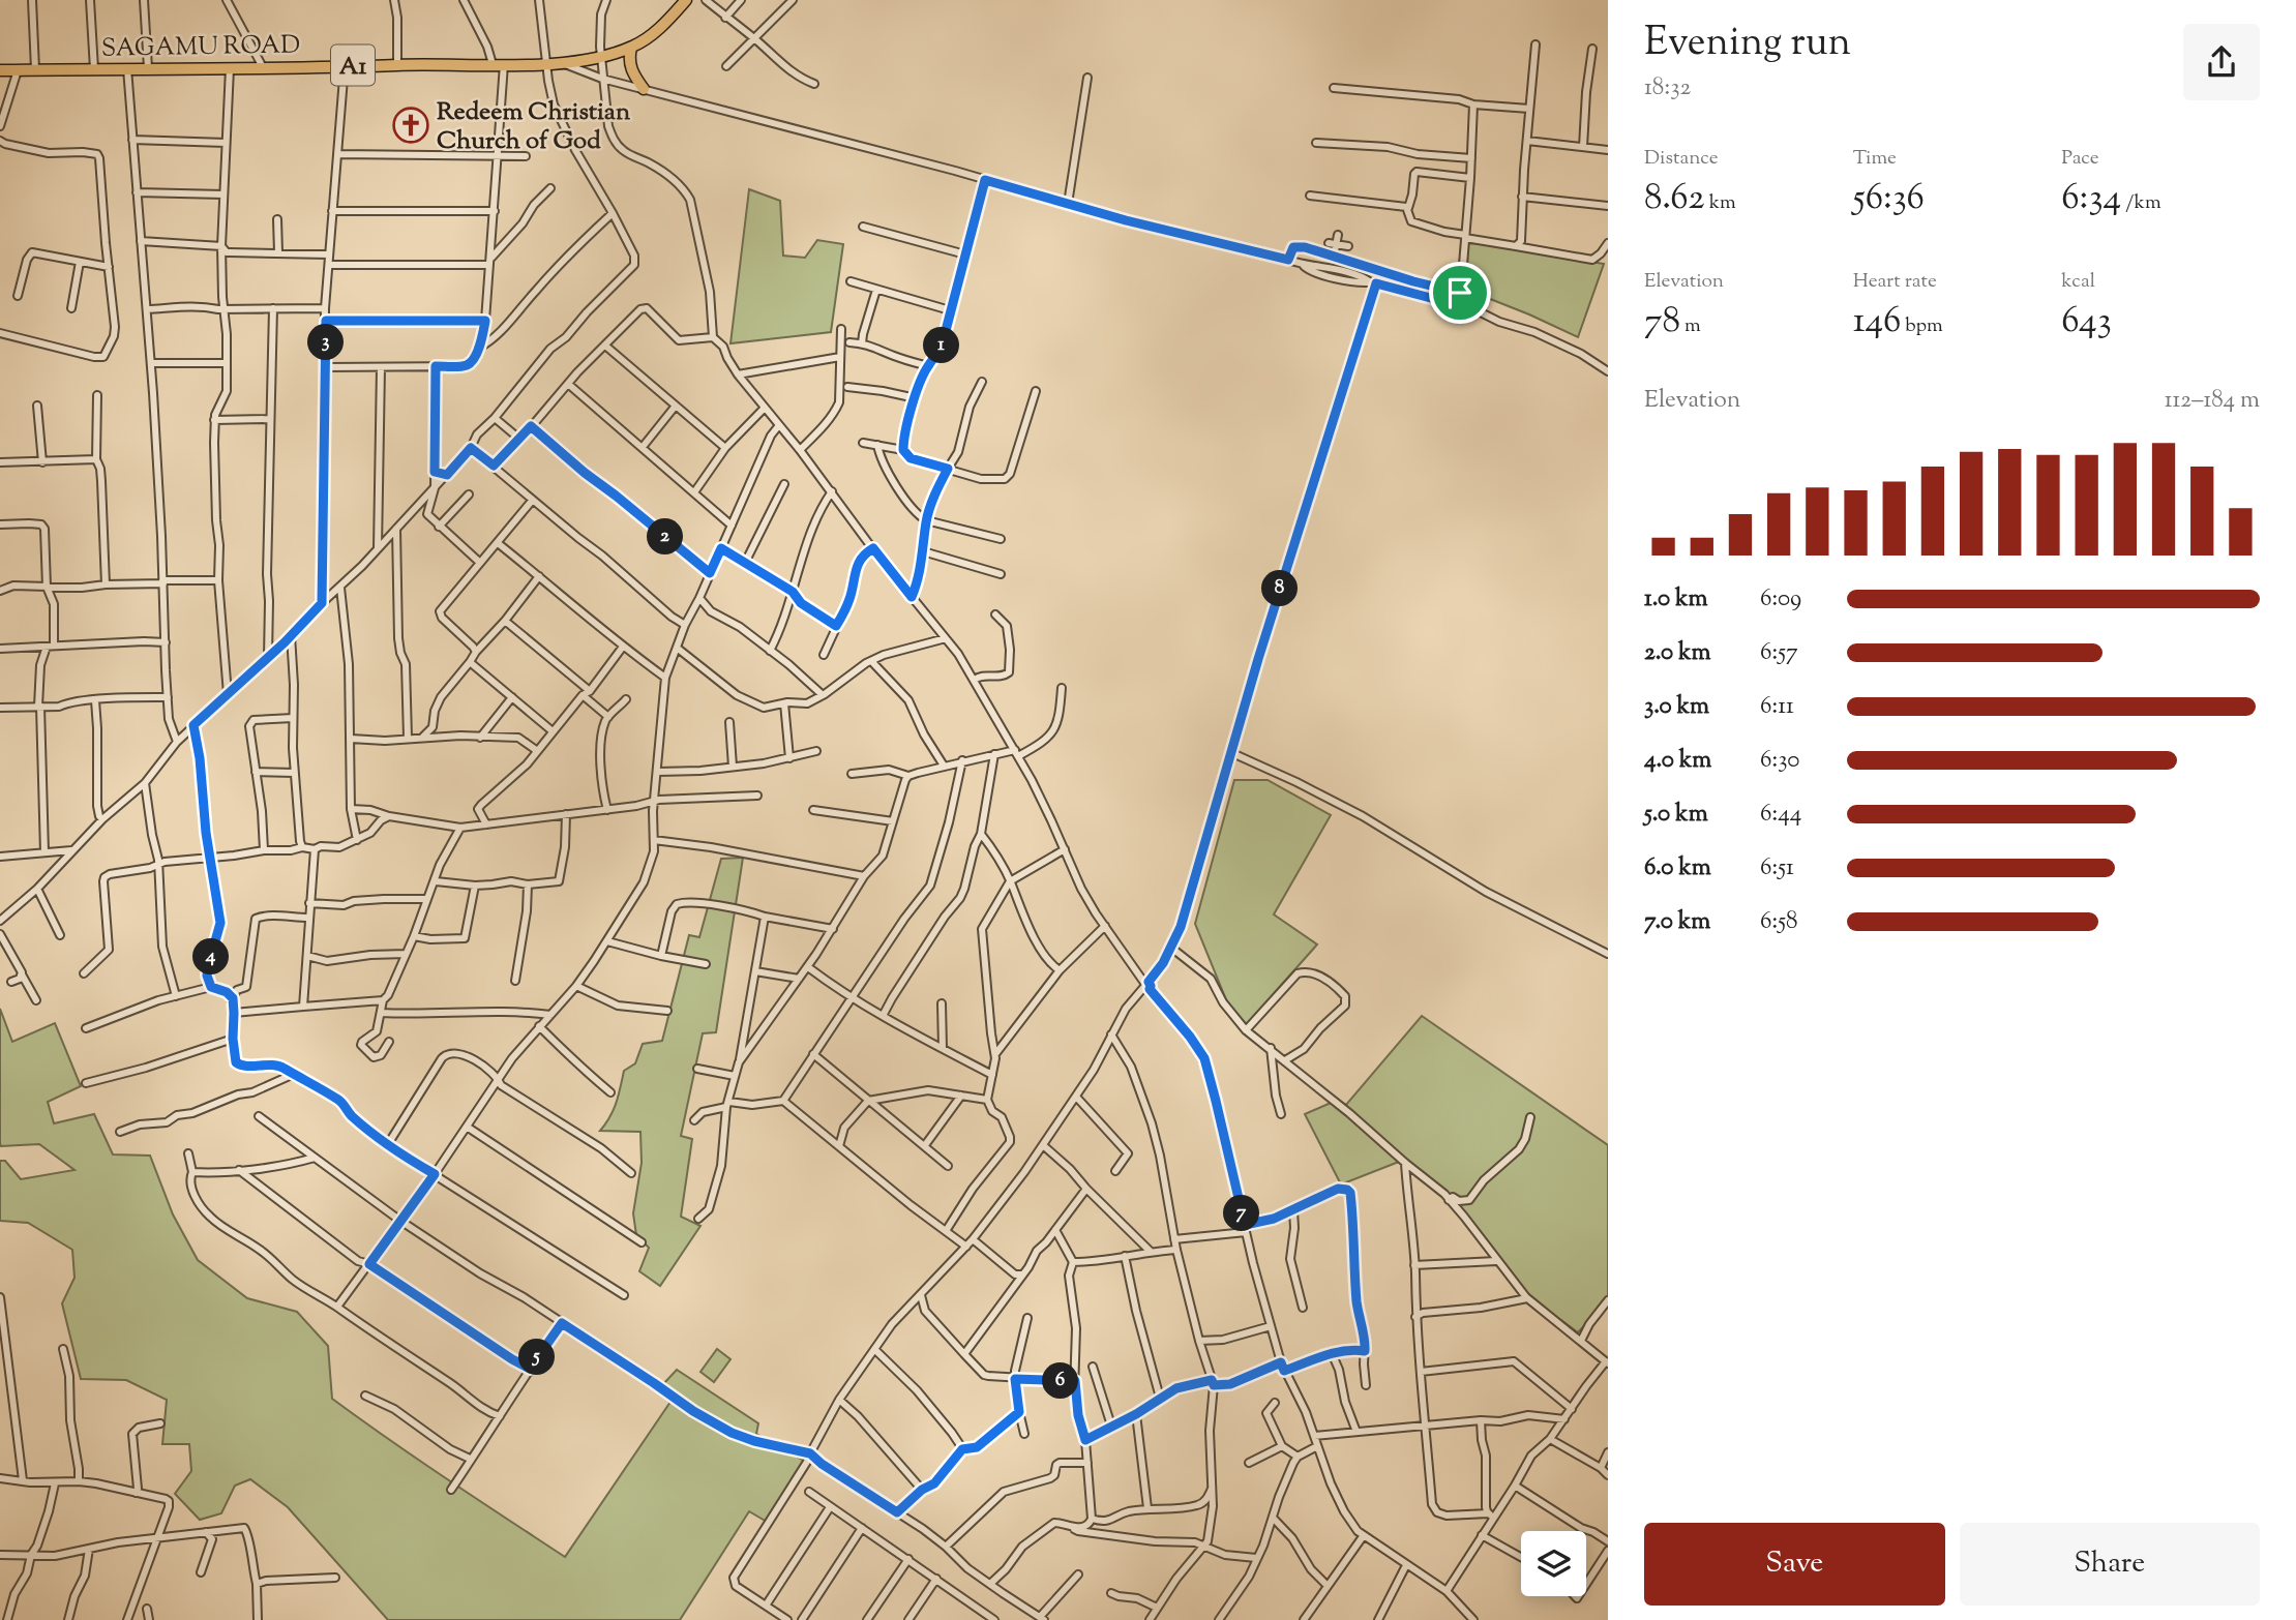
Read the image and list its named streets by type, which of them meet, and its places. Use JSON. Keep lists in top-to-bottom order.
{
  "streets": {
    "highway": ["SAGAMU ROAD", "A1"]
  },
  "places": {
    "church": ["Redeem Christian Church of God"]
  },
  "page": {
    "heading": ["Evening run", "18:32"],
    "stats": [
      ["Distance", "8.62 km"],
      ["Time", "56:36"],
      ["Pace", "6:34 /km"],
      ["Elevation", "78 m"],
      ["Heart rate", "146 bpm"],
      ["kcal", "643"]
    ],
    "pins": [
      "3",
      "1",
      "2",
      "8",
      "4",
      "7",
      "5",
      "6"
    ],
    "chart": ["Elevation", "112–184 m"],
    "list": [
      {
        "name": "1.0 km",
        "note": "6:09"
      },
      {
        "name": "2.0 km",
        "note": "6:57"
      },
      {
        "name": "3.0 km",
        "note": "6:11"
      },
      {
        "name": "4.0 km",
        "note": "6:30"
      },
      {
        "name": "5.0 km",
        "note": "6:44"
      },
      {
        "name": "6.0 km",
        "note": "6:51"
      },
      {
        "name": "7.0 km",
        "note": "6:58"
      }
    ],
    "buttons": ["Save", "Share"]
  }
}
